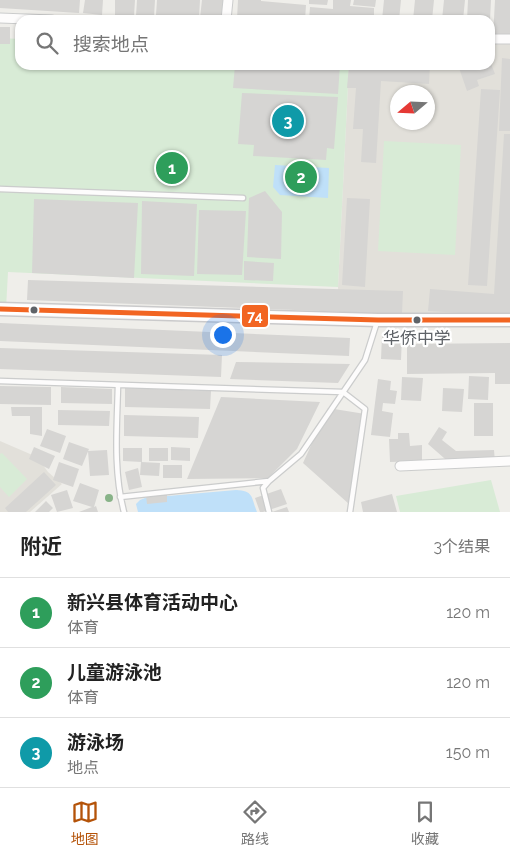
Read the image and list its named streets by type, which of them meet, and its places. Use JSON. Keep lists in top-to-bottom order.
{
  "places": ["华侨中学"],
  "lines": ["transit line 74"],
  "north": "left",
  "page": {
    "search": "搜索地点",
    "pins": ["3", "1", "2"],
    "heading": ["附近", "3个结果"],
    "list": [
      {
        "mark": "1",
        "name": "新兴县体育活动中心",
        "note": "体育",
        "value": "120 m"
      },
      {
        "mark": "2",
        "name": "儿童游泳池",
        "note": "体育",
        "value": "120 m"
      },
      {
        "mark": "3",
        "name": "游泳场",
        "note": "地点",
        "value": "150 m"
      }
    ],
    "nav": ["地图", "路线", "收藏"]
  }
}
